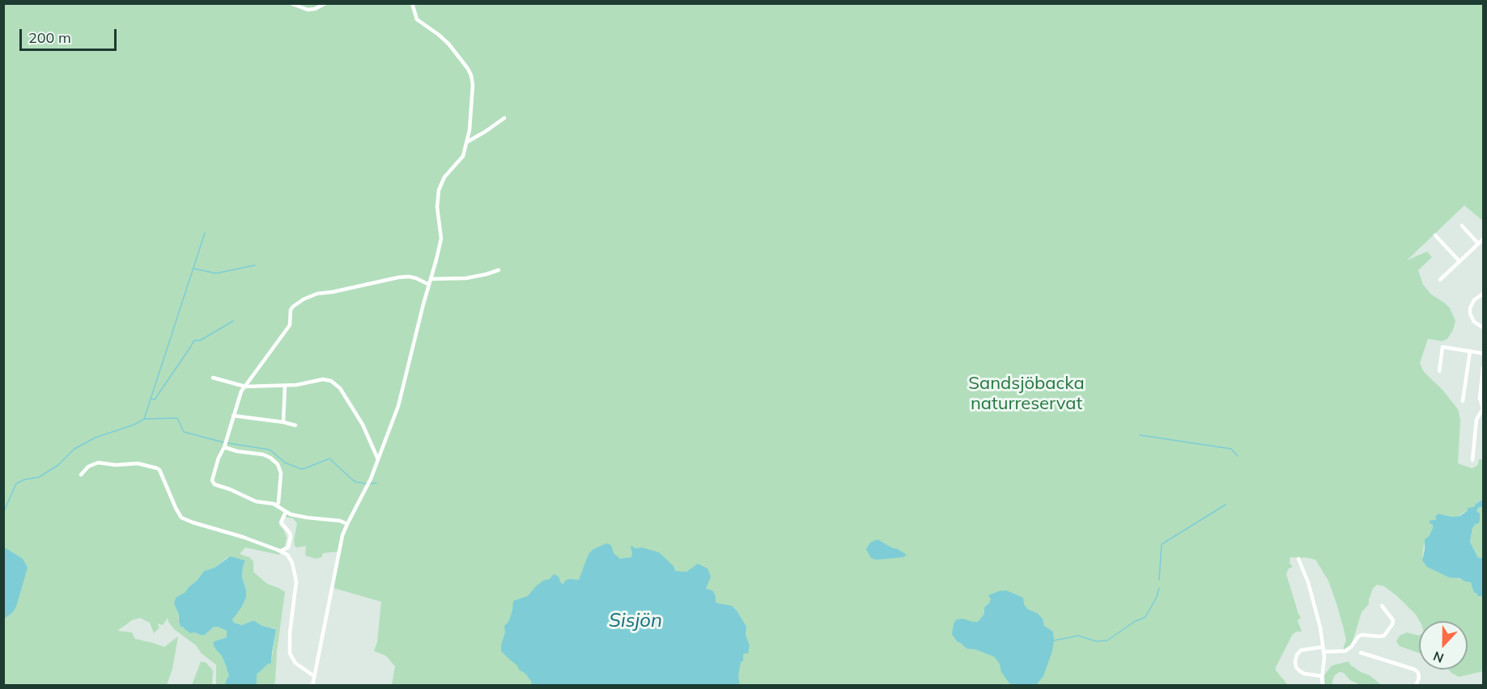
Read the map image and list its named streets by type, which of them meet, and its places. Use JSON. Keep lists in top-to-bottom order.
{
  "water": ["Sisjön"],
  "parks": ["Sandsjöbacka naturreservat"],
  "scale_bar": "200 m",
  "north": "bottom"
}
